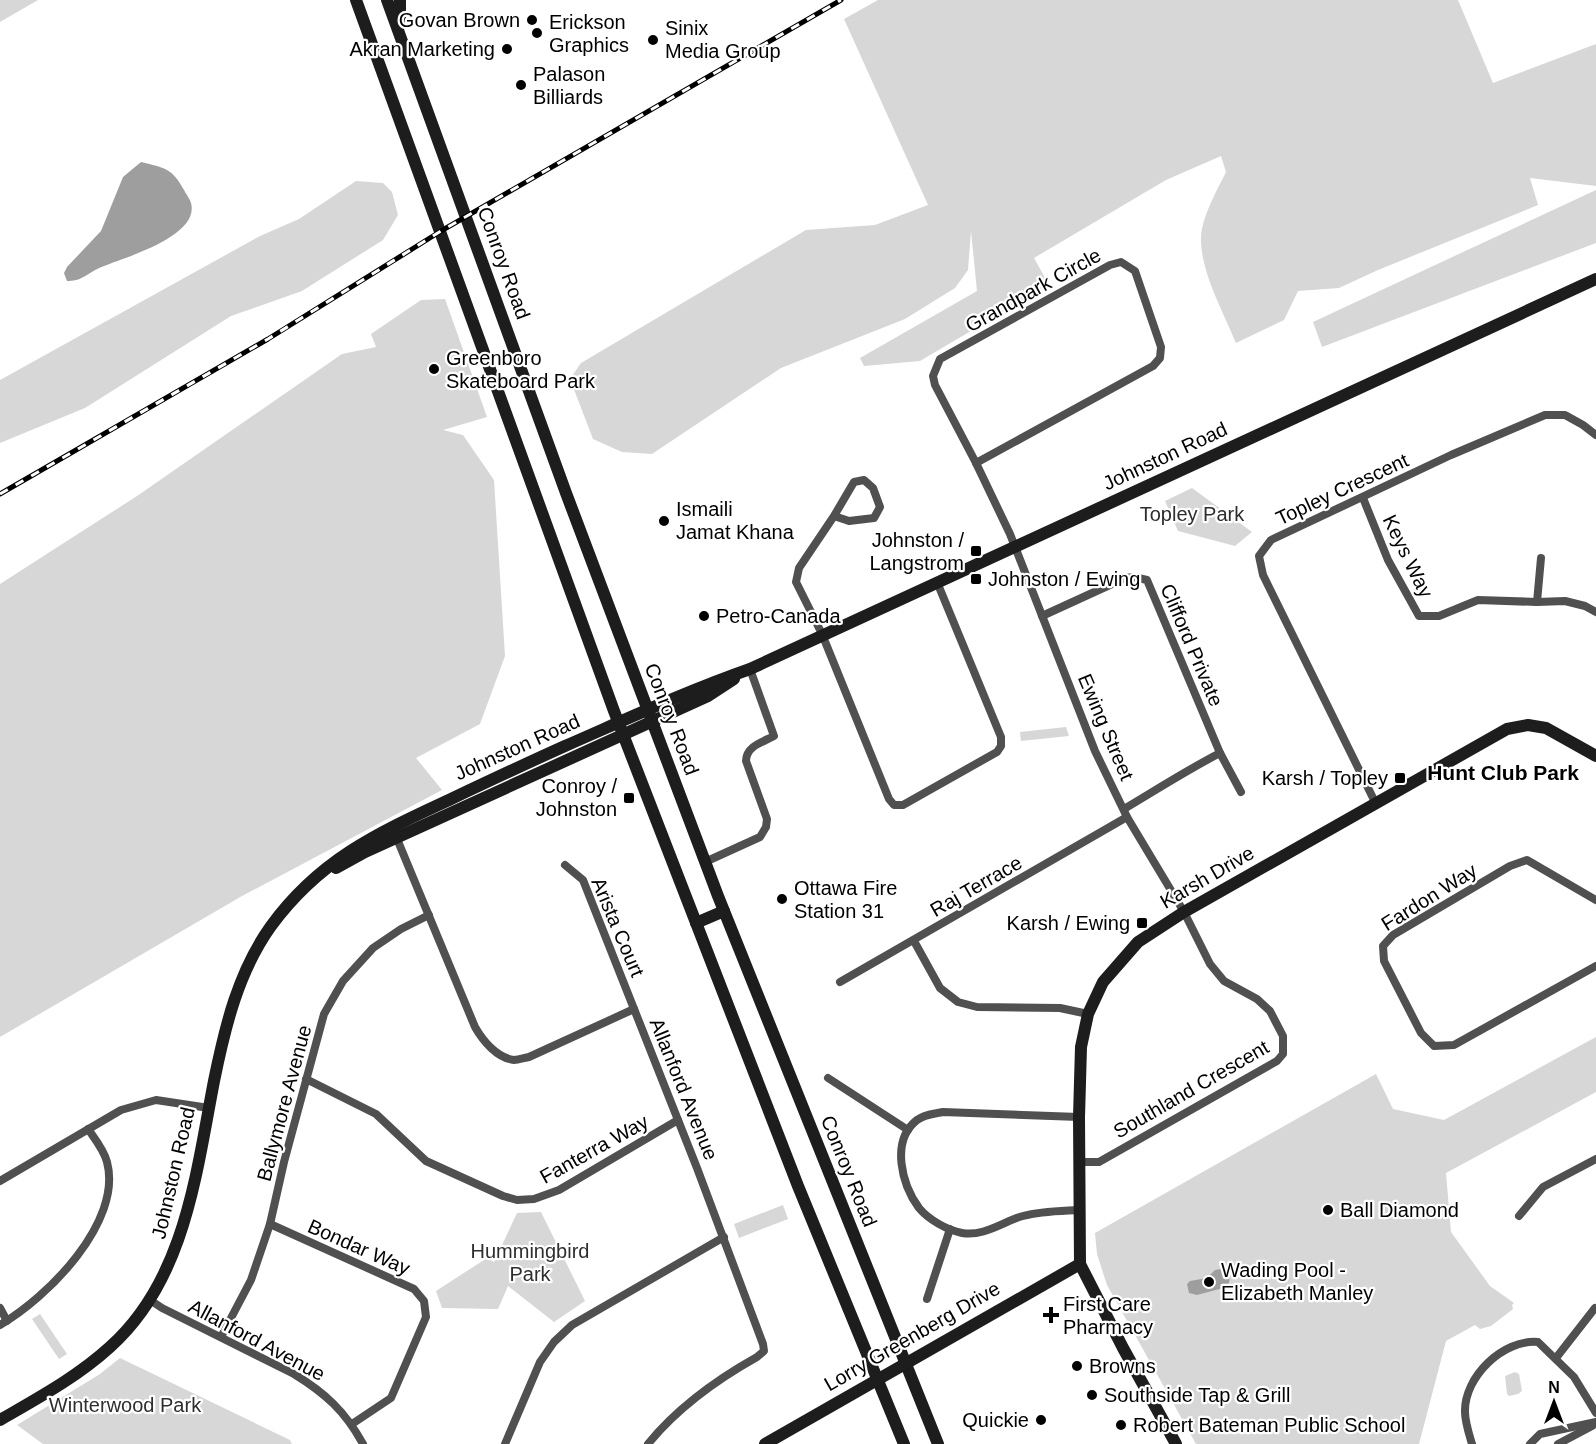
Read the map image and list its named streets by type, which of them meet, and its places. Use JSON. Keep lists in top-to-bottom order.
{
  "streets": {
    "street": [
      "Conroy Road",
      "Grandpark Circle",
      "Johnston Road",
      "Topley Crescent",
      "Keys Way",
      "Clifford Private",
      "Ewing Street",
      "Karsh Drive",
      "Raj Terrace",
      "Fardon Way",
      "Arista Court",
      "Allanford Avenue",
      "Southland Crescent",
      "Ballymore Avenue",
      "Fanterra Way",
      "Bondar Way",
      "Lorry Greenberg Drive"
    ]
  },
  "crossings": [
    ["Conroy Road", "Johnston Road"],
    ["Conroy Road", "Lorry Greenberg Drive"],
    ["Grandpark Circle", "Johnston Road"],
    ["Grandpark Circle", "Ewing Street"],
    ["Johnston Road", "Ewing Street"],
    ["Johnston Road", "Allanford Avenue"],
    ["Topley Crescent", "Keys Way"],
    ["Topley Crescent", "Karsh Drive"],
    ["Clifford Private", "Ewing Street"],
    ["Clifford Private", "Raj Terrace"],
    ["Ewing Street", "Karsh Drive"],
    ["Ewing Street", "Raj Terrace"],
    ["Ewing Street", "Southland Crescent"],
    ["Karsh Drive", "Southland Crescent"],
    ["Karsh Drive", "Lorry Greenberg Drive"],
    ["Arista Court", "Allanford Avenue"],
    ["Allanford Avenue", "Ballymore Avenue"],
    ["Allanford Avenue", "Fanterra Way"],
    ["Allanford Avenue", "Bondar Way"],
    ["Ballymore Avenue", "Fanterra Way"],
    ["Ballymore Avenue", "Bondar Way"]
  ],
  "districts": ["Hunt Club Park"],
  "parks": ["Topley Park", "Hummingbird Park", "Winterwood Park"],
  "places": {
    "other": [
      "Govan Brown",
      "Erickson Graphics",
      "Sinix Media Group",
      "Akran Marketing",
      "Palason Billiards",
      "Greenboro Skateboard Park",
      "Ismaili Jamat Khana",
      "Petro-Canada",
      "Ottawa Fire Station 31",
      "Ball Diamond",
      "Wading Pool - Elizabeth Manley",
      "Browns",
      "Southside Tap & Grill",
      "Quickie",
      "Robert Bateman Public School"
    ],
    "transit": [
      "Johnston / Langstrom",
      "Johnston / Ewing",
      "Karsh / Topley",
      "Conroy / Johnston",
      "Karsh / Ewing"
    ],
    "health": ["First Care Pharmacy"]
  },
  "north": "top"
}
